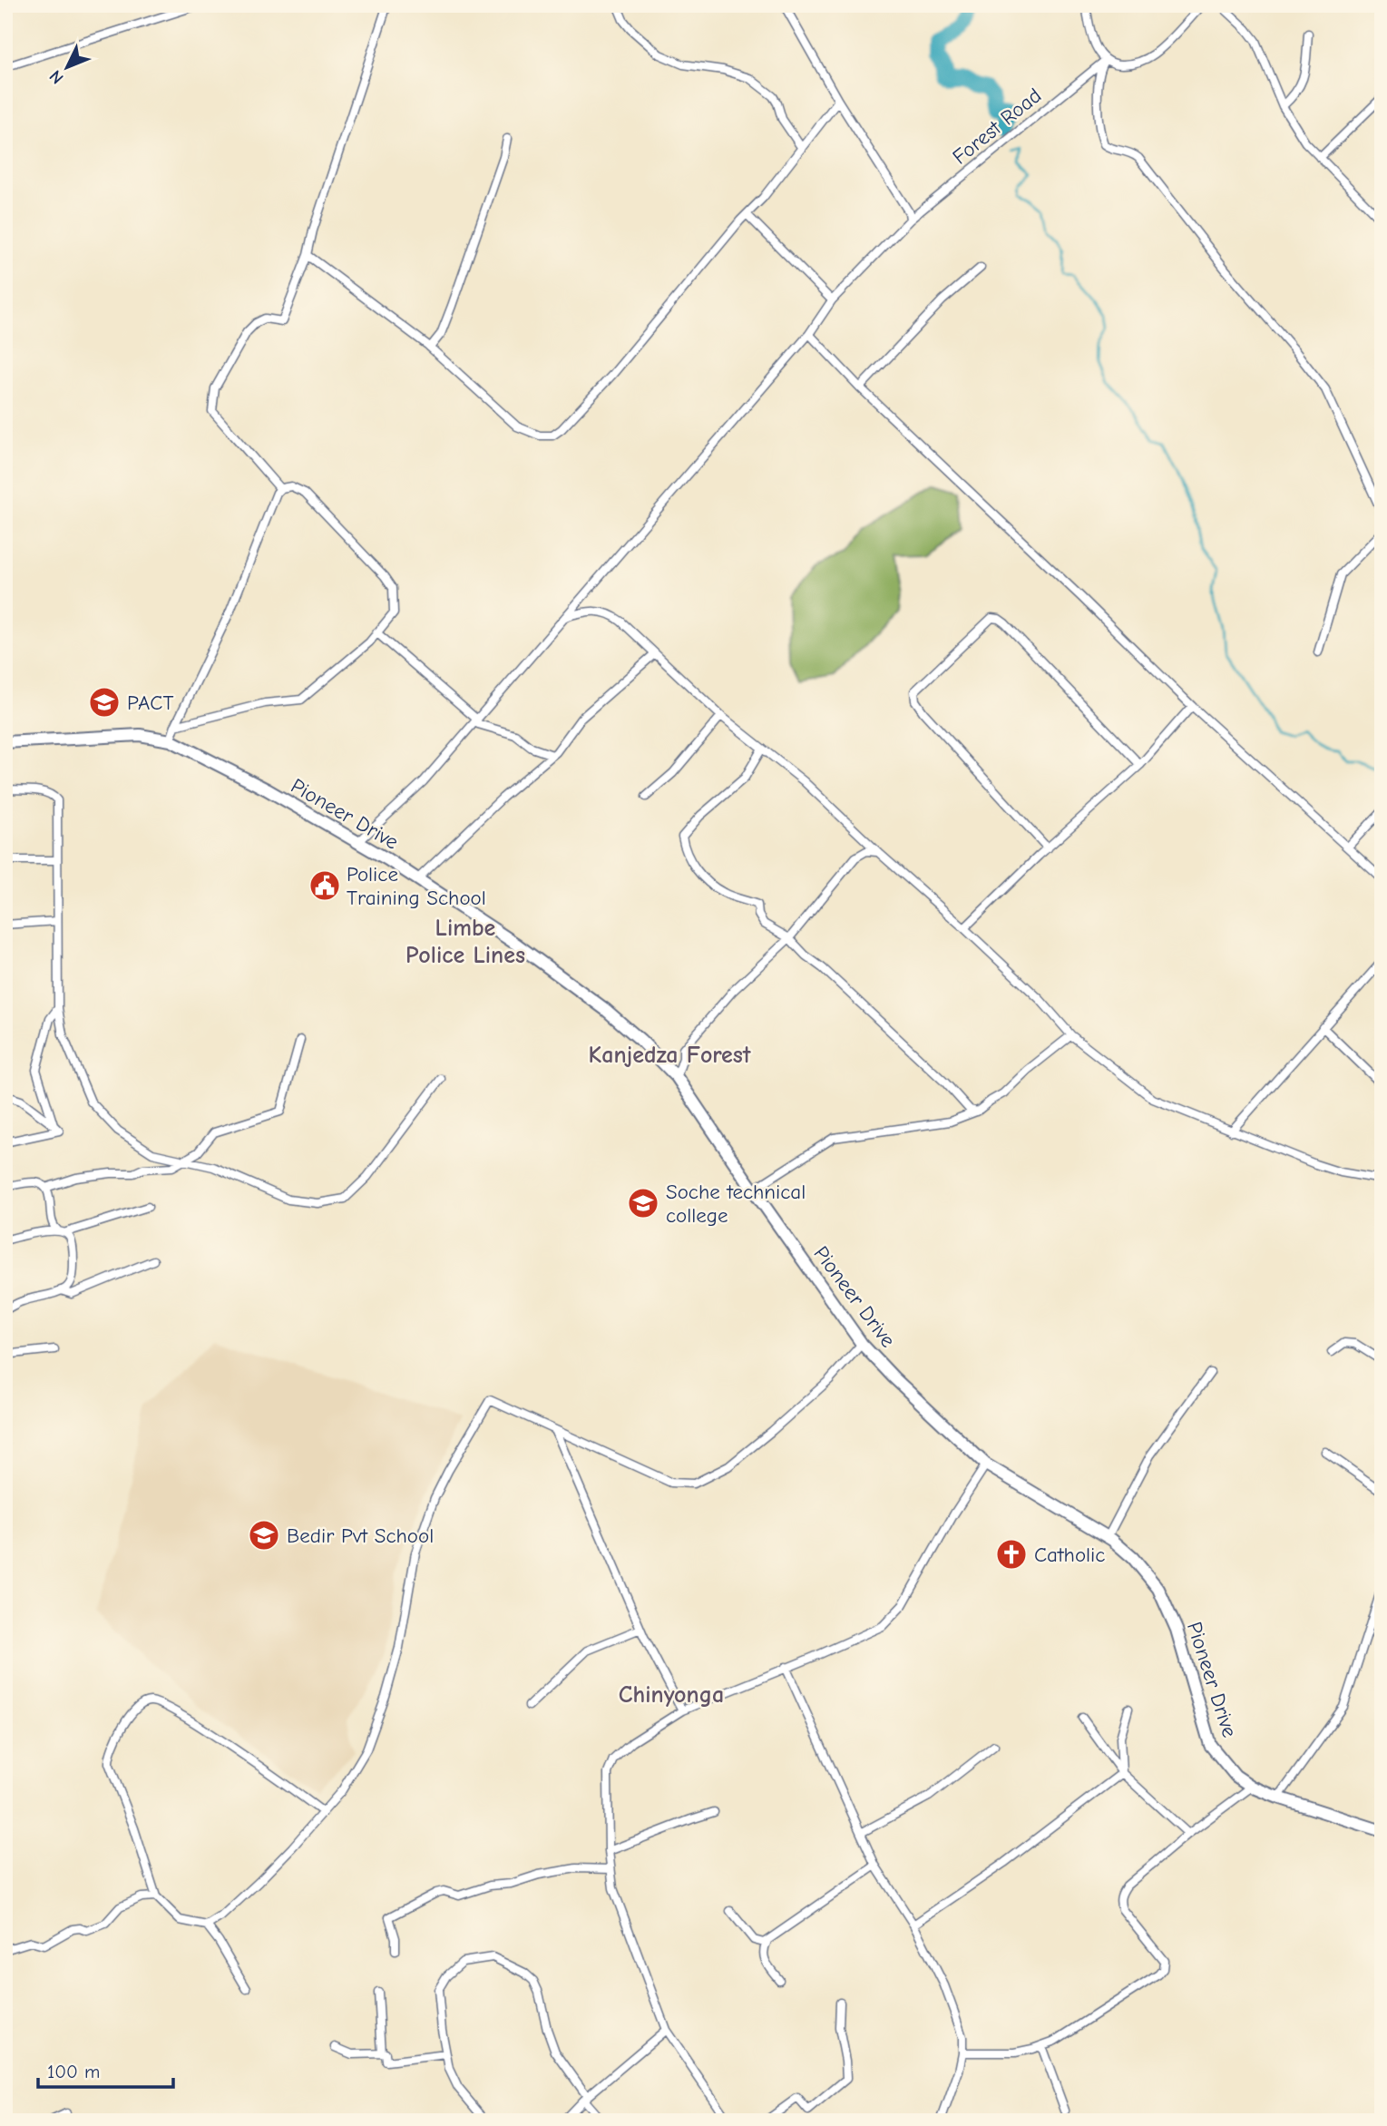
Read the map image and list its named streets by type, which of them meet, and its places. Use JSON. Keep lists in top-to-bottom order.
{
  "streets": {
    "street": ["Forest Road", "Pioneer Drive"]
  },
  "crossings": [
    ["Forest Road", "Pioneer Drive"]
  ],
  "districts": ["Limbe Police Lines", "Kanjedza Forest", "Chinyonga"],
  "places": {
    "school or university": ["PACT", "Soche technical college", "Bedir Pvt School"],
    "public building": ["Police Training School"],
    "church": ["Catholic"]
  },
  "scale_bar": "100 m",
  "north": "bottom left"
}
